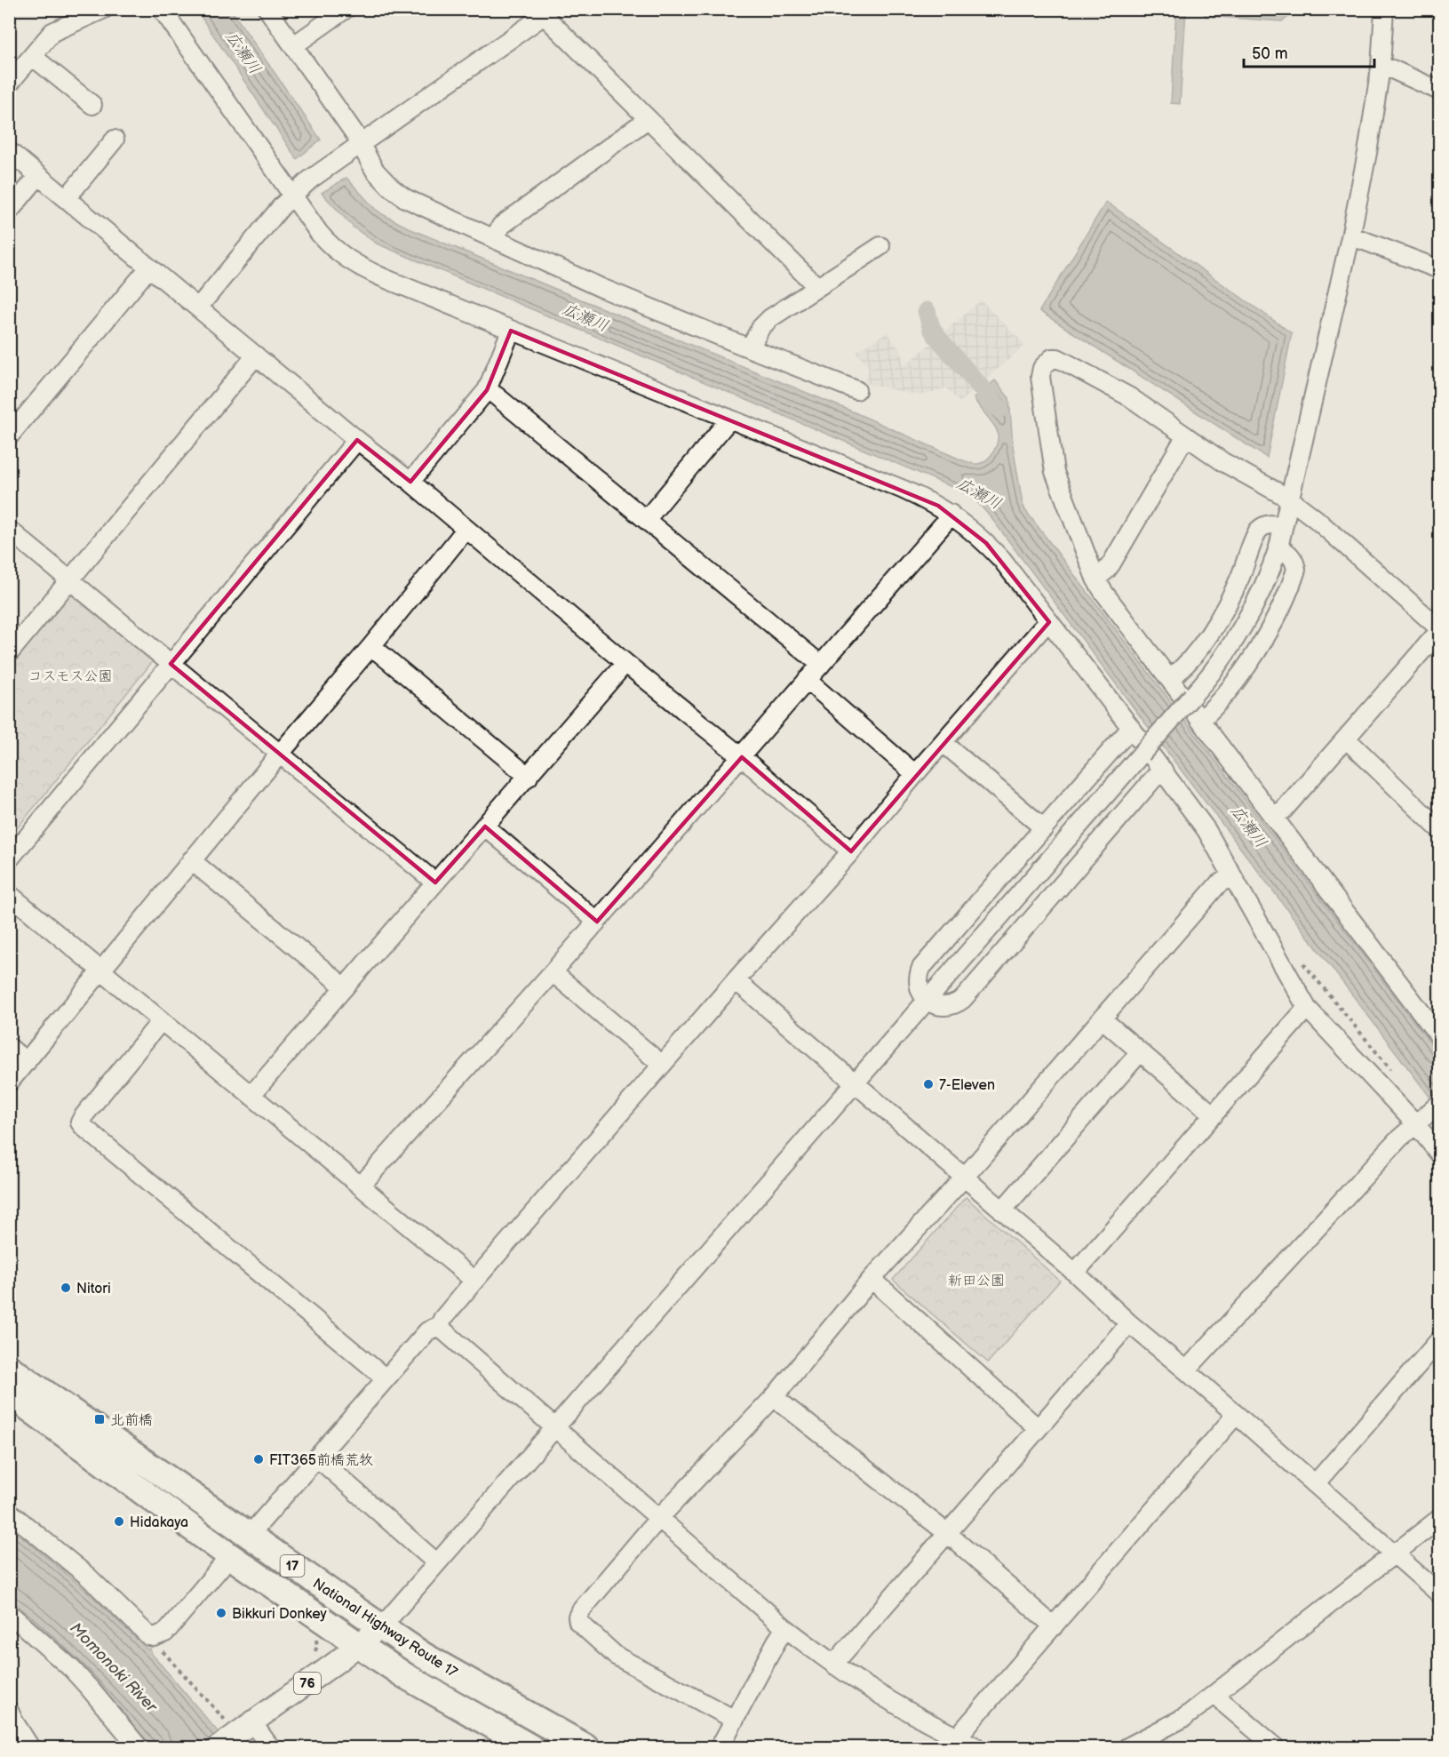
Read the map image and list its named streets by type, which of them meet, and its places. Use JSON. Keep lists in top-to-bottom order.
{
  "streets": {
    "highway": ["17", "National Highway Route 17"],
    "main road": ["76"]
  },
  "crossings": [
    ["National Highway Route 17", "76"]
  ],
  "water": ["広瀬川", "Momonoki River"],
  "parks": ["コスモス公園", "新田公園"],
  "places": {
    "other": [
      "7-Eleven",
      "Nitori",
      "FIT365前橋荒牧",
      "Hidakaya",
      "Bikkuri Donkey"
    ],
    "transit": ["北前橋"]
  },
  "scale_bar": "50 m"
}
